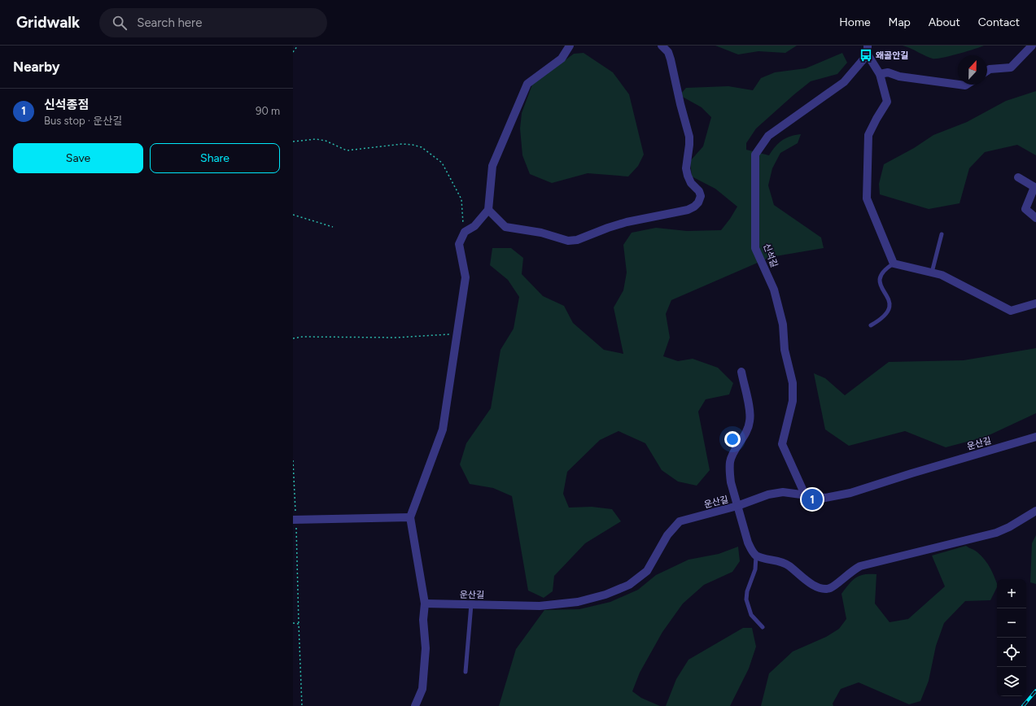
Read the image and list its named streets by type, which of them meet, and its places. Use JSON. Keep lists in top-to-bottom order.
{
  "streets": {
    "street": ["신석길", "운산길"]
  },
  "crossings": [
    ["신석길", "운산길"]
  ],
  "places": {
    "bus stop": ["왜골안길"]
  },
  "north": "top",
  "page": {
    "header": "Gridwalk",
    "search": "Search here",
    "nav": [
      "Home",
      "Map",
      "About",
      "Contact"
    ],
    "heading": "Nearby",
    "list": [
      {
        "mark": "1",
        "name": "신석종점",
        "note": "Bus stop · 운산길",
        "value": "90 m"
      }
    ],
    "buttons": ["Save", "Share"],
    "pins": "1",
    "map_buttons": ["+", "−"]
  }
}
